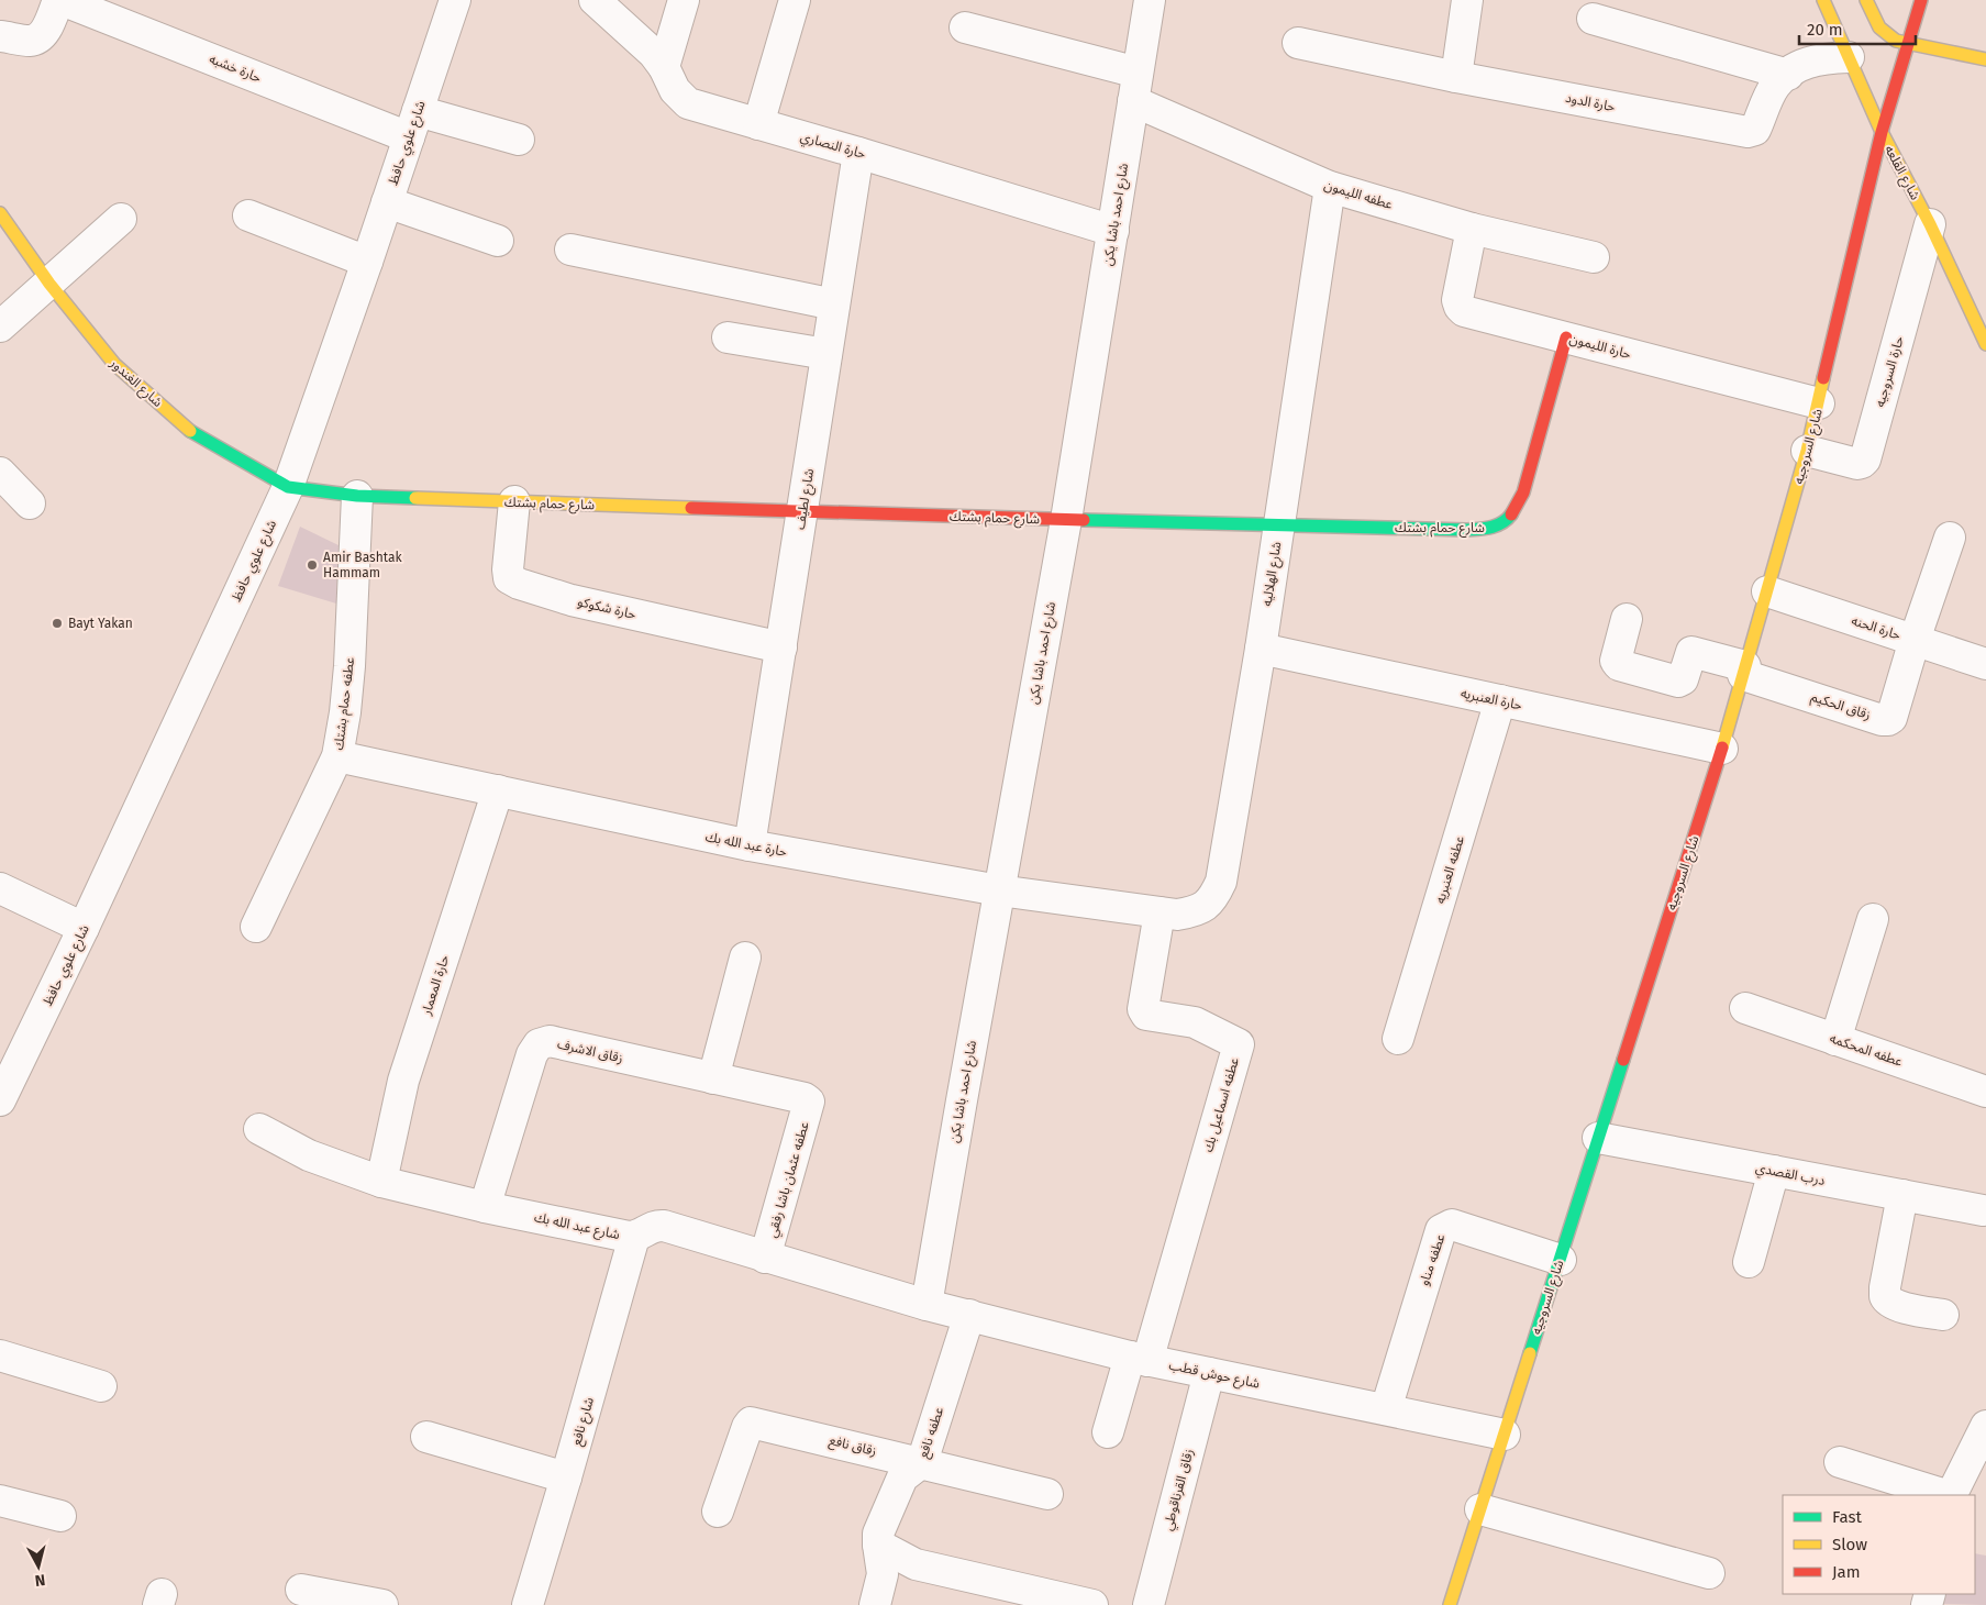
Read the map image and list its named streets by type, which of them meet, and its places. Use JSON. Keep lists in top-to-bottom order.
{
  "streets": {
    "street": [
      "حارة خشبه",
      "حارة الدود",
      "شارع علوي حافظ",
      "حارة النصاري",
      "شارع القلعه",
      "عطفه الليمون",
      "شارع احمد باشا يكن",
      "حارة الليمون",
      "حارة السروجيه",
      "شارع الغندور",
      "شارع السروجيه",
      "شارع لطيف",
      "شارع حمام بشتك",
      "شارع الهلاليه",
      "حارة شكوكو",
      "حارة الحنه",
      "حارة العنبريه",
      "عطفه حمام بشتك",
      "زقاق الحكيم",
      "حارة عبد الله بك",
      "عطفه العنبريه",
      "حارة المعمار",
      "عطفه المحكمه",
      "زقاق الاشرف",
      "عطفه اسماعيل بك",
      "درب القصدي",
      "عطفه عثمان باشا رفقي",
      "شارع عبد الله بك",
      "عطفه مناو",
      "شارع حوش قطب",
      "شارع نافع",
      "عطفه نافع",
      "زقاق نافع",
      "زقاق القرناقوطي"
    ]
  },
  "crossings": [
    ["حارة خشبه", "شارع علوي حافظ"],
    ["حارة الدود", "شارع القلعه"],
    ["شارع علوي حافظ", "شارع الغندور"],
    ["شارع علوي حافظ", "شارع حمام بشتك"],
    ["حارة النصاري", "شارع احمد باشا يكن"],
    ["حارة النصاري", "شارع لطيف"],
    ["شارع القلعه", "حارة السروجيه"],
    ["شارع القلعه", "شارع السروجيه"],
    ["عطفه الليمون", "شارع احمد باشا يكن"],
    ["عطفه الليمون", "حارة الليمون"],
    ["عطفه الليمون", "شارع الهلاليه"],
    ["شارع احمد باشا يكن", "شارع حمام بشتك"],
    ["شارع احمد باشا يكن", "حارة عبد الله بك"],
    ["شارع احمد باشا يكن", "شارع عبد الله بك"],
    ["شارع احمد باشا يكن", "شارع حوش قطب"],
    ["حارة الليمون", "شارع السروجيه"],
    ["حارة الليمون", "شارع حمام بشتك"],
    ["حارة السروجيه", "شارع السروجيه"],
    ["شارع الغندور", "شارع حمام بشتك"],
    ["شارع السروجيه", "حارة الحنه"],
    ["شارع السروجيه", "حارة العنبريه"],
    ["شارع السروجيه", "زقاق الحكيم"],
    ["شارع السروجيه", "درب القصدي"],
    ["شارع السروجيه", "عطفه مناو"],
    ["شارع السروجيه", "شارع حوش قطب"],
    ["شارع لطيف", "شارع حمام بشتك"],
    ["شارع لطيف", "حارة شكوكو"],
    ["شارع لطيف", "حارة عبد الله بك"],
    ["شارع حمام بشتك", "شارع الهلاليه"],
    ["شارع حمام بشتك", "حارة شكوكو"],
    ["شارع حمام بشتك", "عطفه حمام بشتك"],
    ["شارع الهلاليه", "حارة العنبريه"],
    ["شارع الهلاليه", "حارة عبد الله بك"],
    ["شارع الهلاليه", "عطفه اسماعيل بك"],
    ["حارة الحنه", "زقاق الحكيم"],
    ["حارة العنبريه", "عطفه العنبريه"],
    ["عطفه حمام بشتك", "حارة عبد الله بك"],
    ["حارة عبد الله بك", "حارة المعمار"],
    ["حارة عبد الله بك", "عطفه اسماعيل بك"],
    ["حارة المعمار", "شارع عبد الله بك"],
    ["زقاق الاشرف", "عطفه عثمان باشا رفقي"],
    ["زقاق الاشرف", "شارع عبد الله بك"],
    ["عطفه اسماعيل بك", "شارع حوش قطب"],
    ["عطفه عثمان باشا رفقي", "شارع عبد الله بك"],
    ["شارع عبد الله بك", "شارع حوش قطب"],
    ["شارع عبد الله بك", "شارع نافع"],
    ["عطفه مناو", "شارع حوش قطب"],
    ["شارع حوش قطب", "عطفه نافع"],
    ["شارع حوش قطب", "زقاق القرناقوطي"],
    ["عطفه نافع", "زقاق نافع"]
  ],
  "places": ["Amir Bashtak Hammam", "Bayt Yakan"],
  "legend": ["Fast", "Slow", "Jam"],
  "scale_bar": "20 m",
  "north": "bottom"
}
